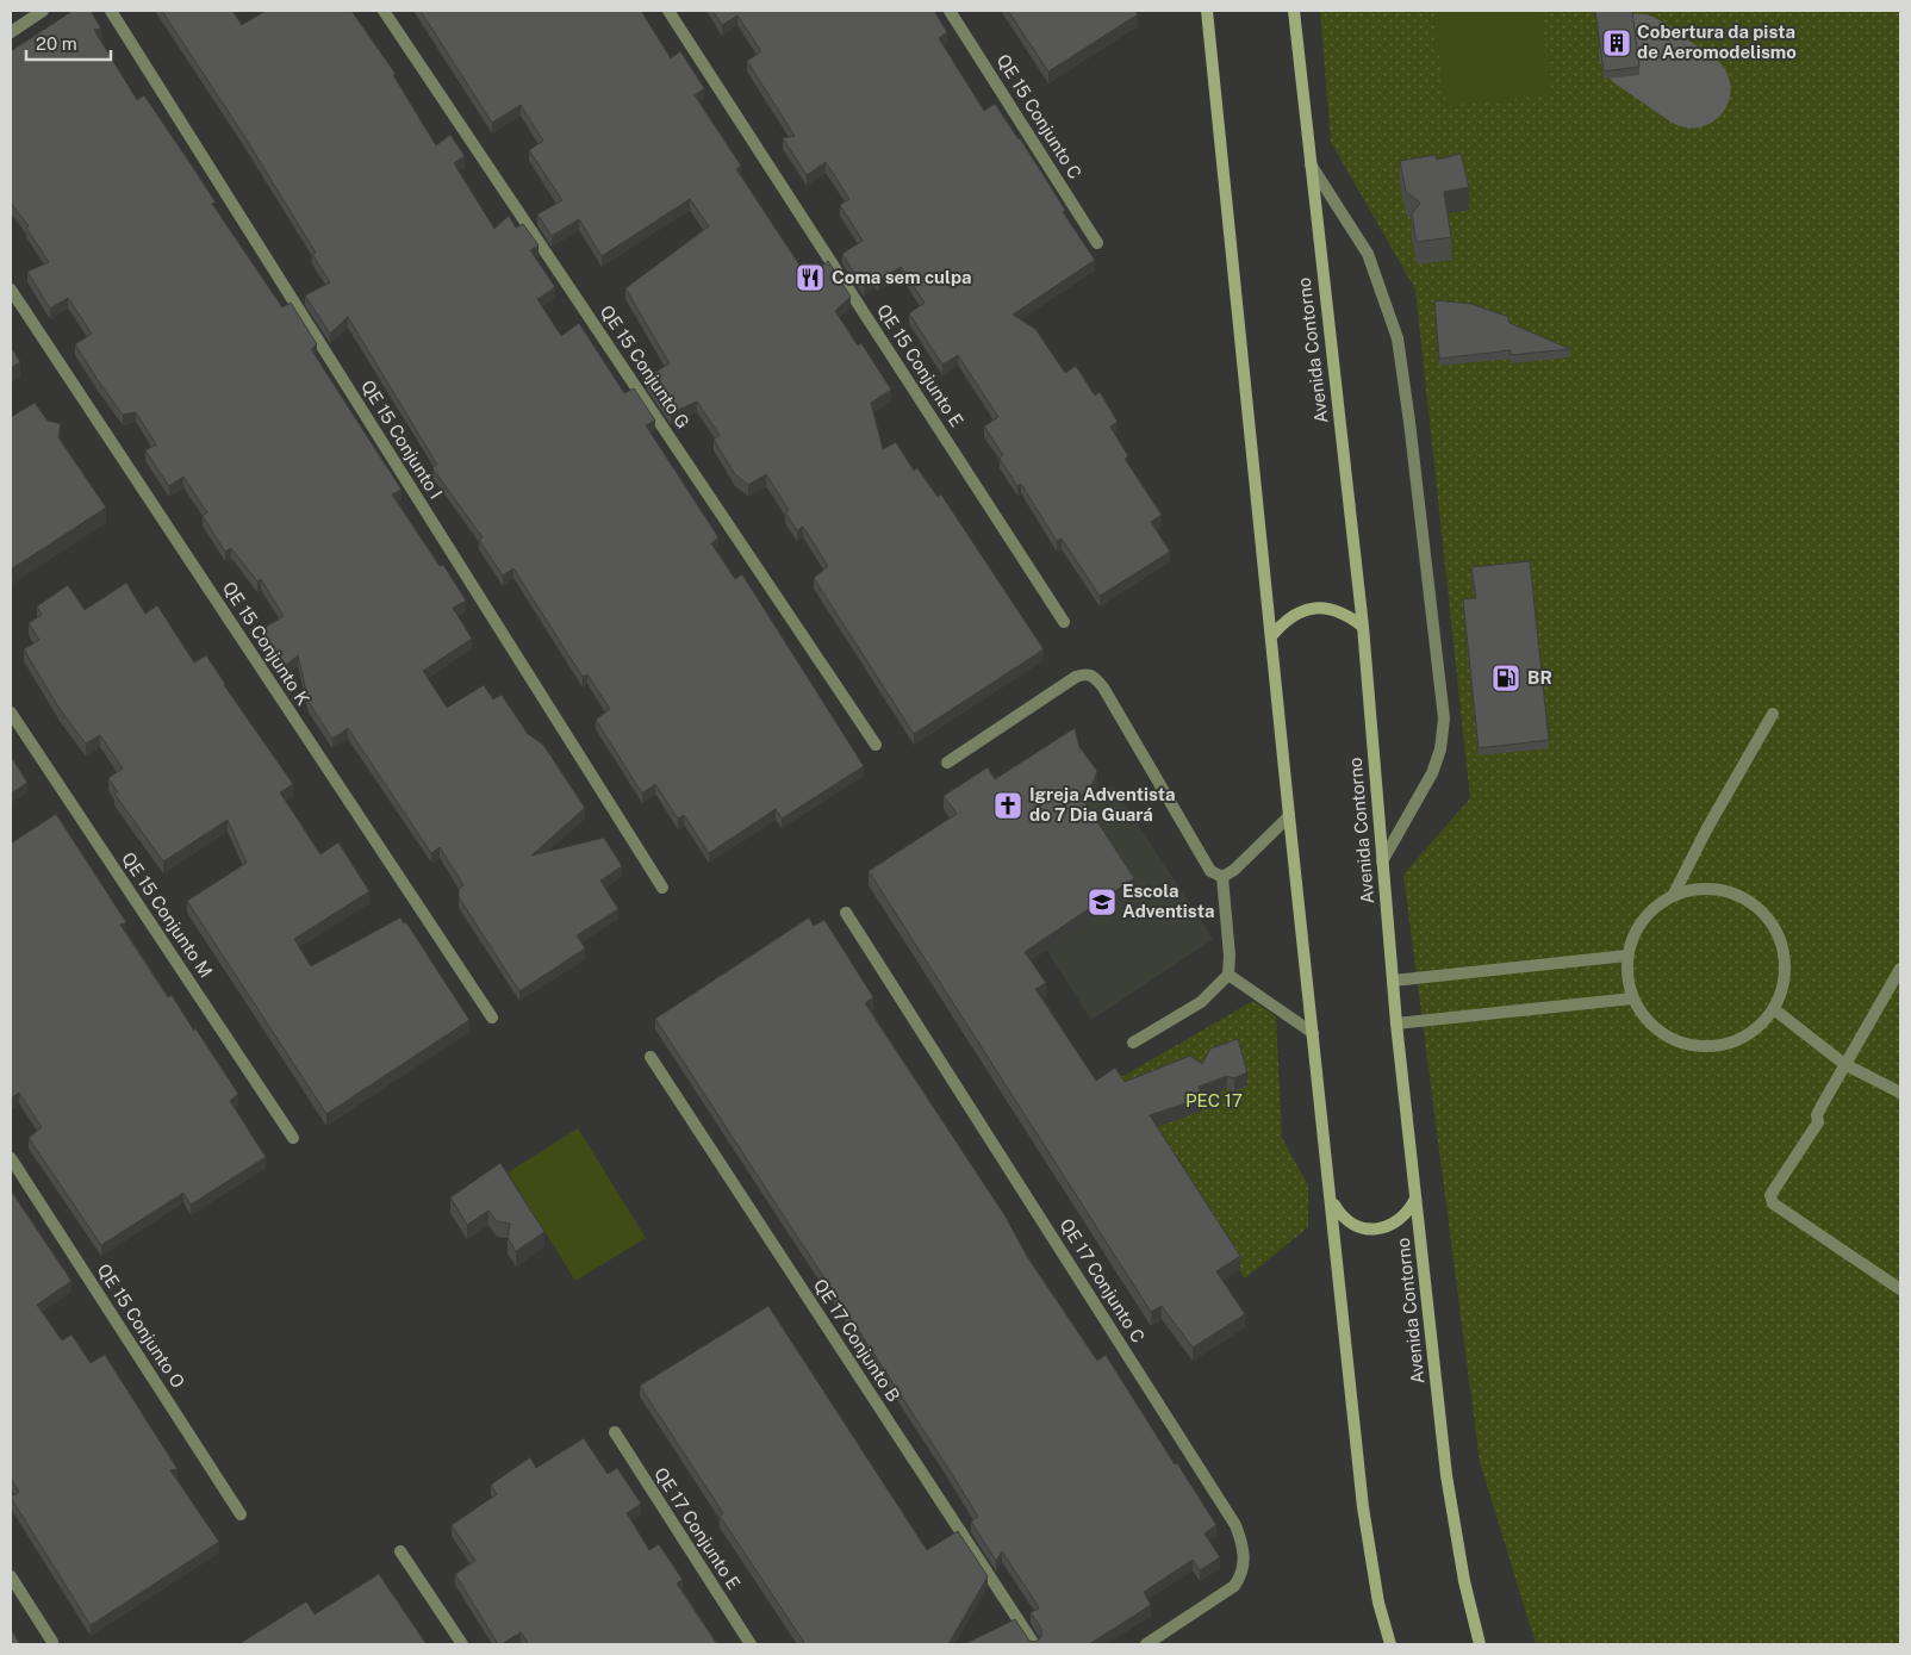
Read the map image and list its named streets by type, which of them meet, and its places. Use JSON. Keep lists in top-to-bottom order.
{
  "streets": {
    "main road": ["Avenida Contorno"],
    "street": [
      "QE 15 Conjunto C",
      "QE 15 Conjunto E",
      "QE 15 Conjunto G",
      "QE 15 Conjunto I",
      "QE 15 Conjunto K",
      "QE 15 Conjunto M",
      "QE 17 Conjunto C",
      "QE 15 Conjunto O",
      "QE 17 Conjunto B",
      "QE 17 Conjunto E"
    ]
  },
  "parks": ["PEC 17"],
  "places": {
    "building": ["Cobertura da pista de Aeromodelismo"],
    "restaurant": ["Coma sem culpa"],
    "fuel station": ["BR"],
    "church": ["Igreja Adventista do 7 Dia Guará"],
    "school or university": ["Escola Adventista"]
  },
  "scale_bar": "20 m"
}
